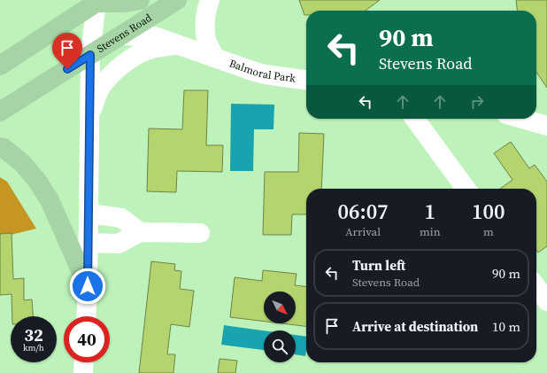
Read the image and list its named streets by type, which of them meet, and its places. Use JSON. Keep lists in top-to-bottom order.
{
  "streets": {
    "main road": ["Stevens Road"],
    "street": ["Balmoral Park"]
  },
  "crossings": [
    ["Stevens Road", "Balmoral Park"]
  ],
  "north": "bottom right",
  "page": {
    "turn": ["90 m", "Stevens Road"],
    "eta": [
      "06:07",
      "Arrival",
      "1",
      "min",
      "100",
      "m"
    ],
    "list": [
      {
        "name": "Turn left",
        "note": "Stevens Road",
        "value": "90 m"
      },
      {
        "name": "Arrive at destination",
        "value": "10 m"
      }
    ],
    "speed": "32 km/h",
    "limit": "40"
  }
}
